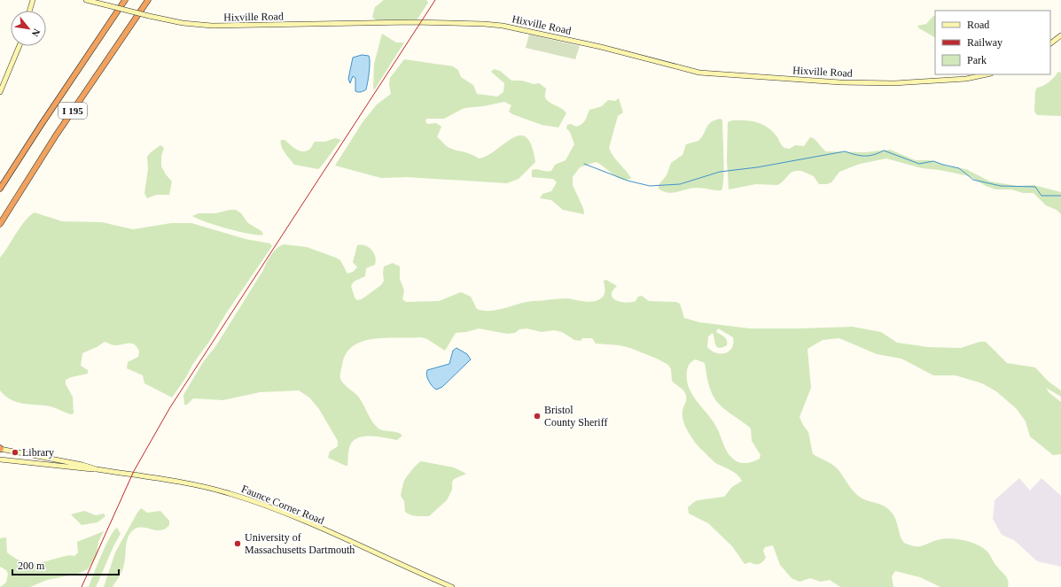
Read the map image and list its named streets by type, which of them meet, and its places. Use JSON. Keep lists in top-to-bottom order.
{
  "streets": {
    "highway": ["I 195"],
    "street": ["Hixville Road", "Faunce Corner Road"]
  },
  "places": ["Bristol County Sheriff", "Library", "University of Massachusetts Dartmouth"],
  "legend": ["Road", "Railway", "Park"],
  "scale_bar": "200 m",
  "north": "bottom right"
}
